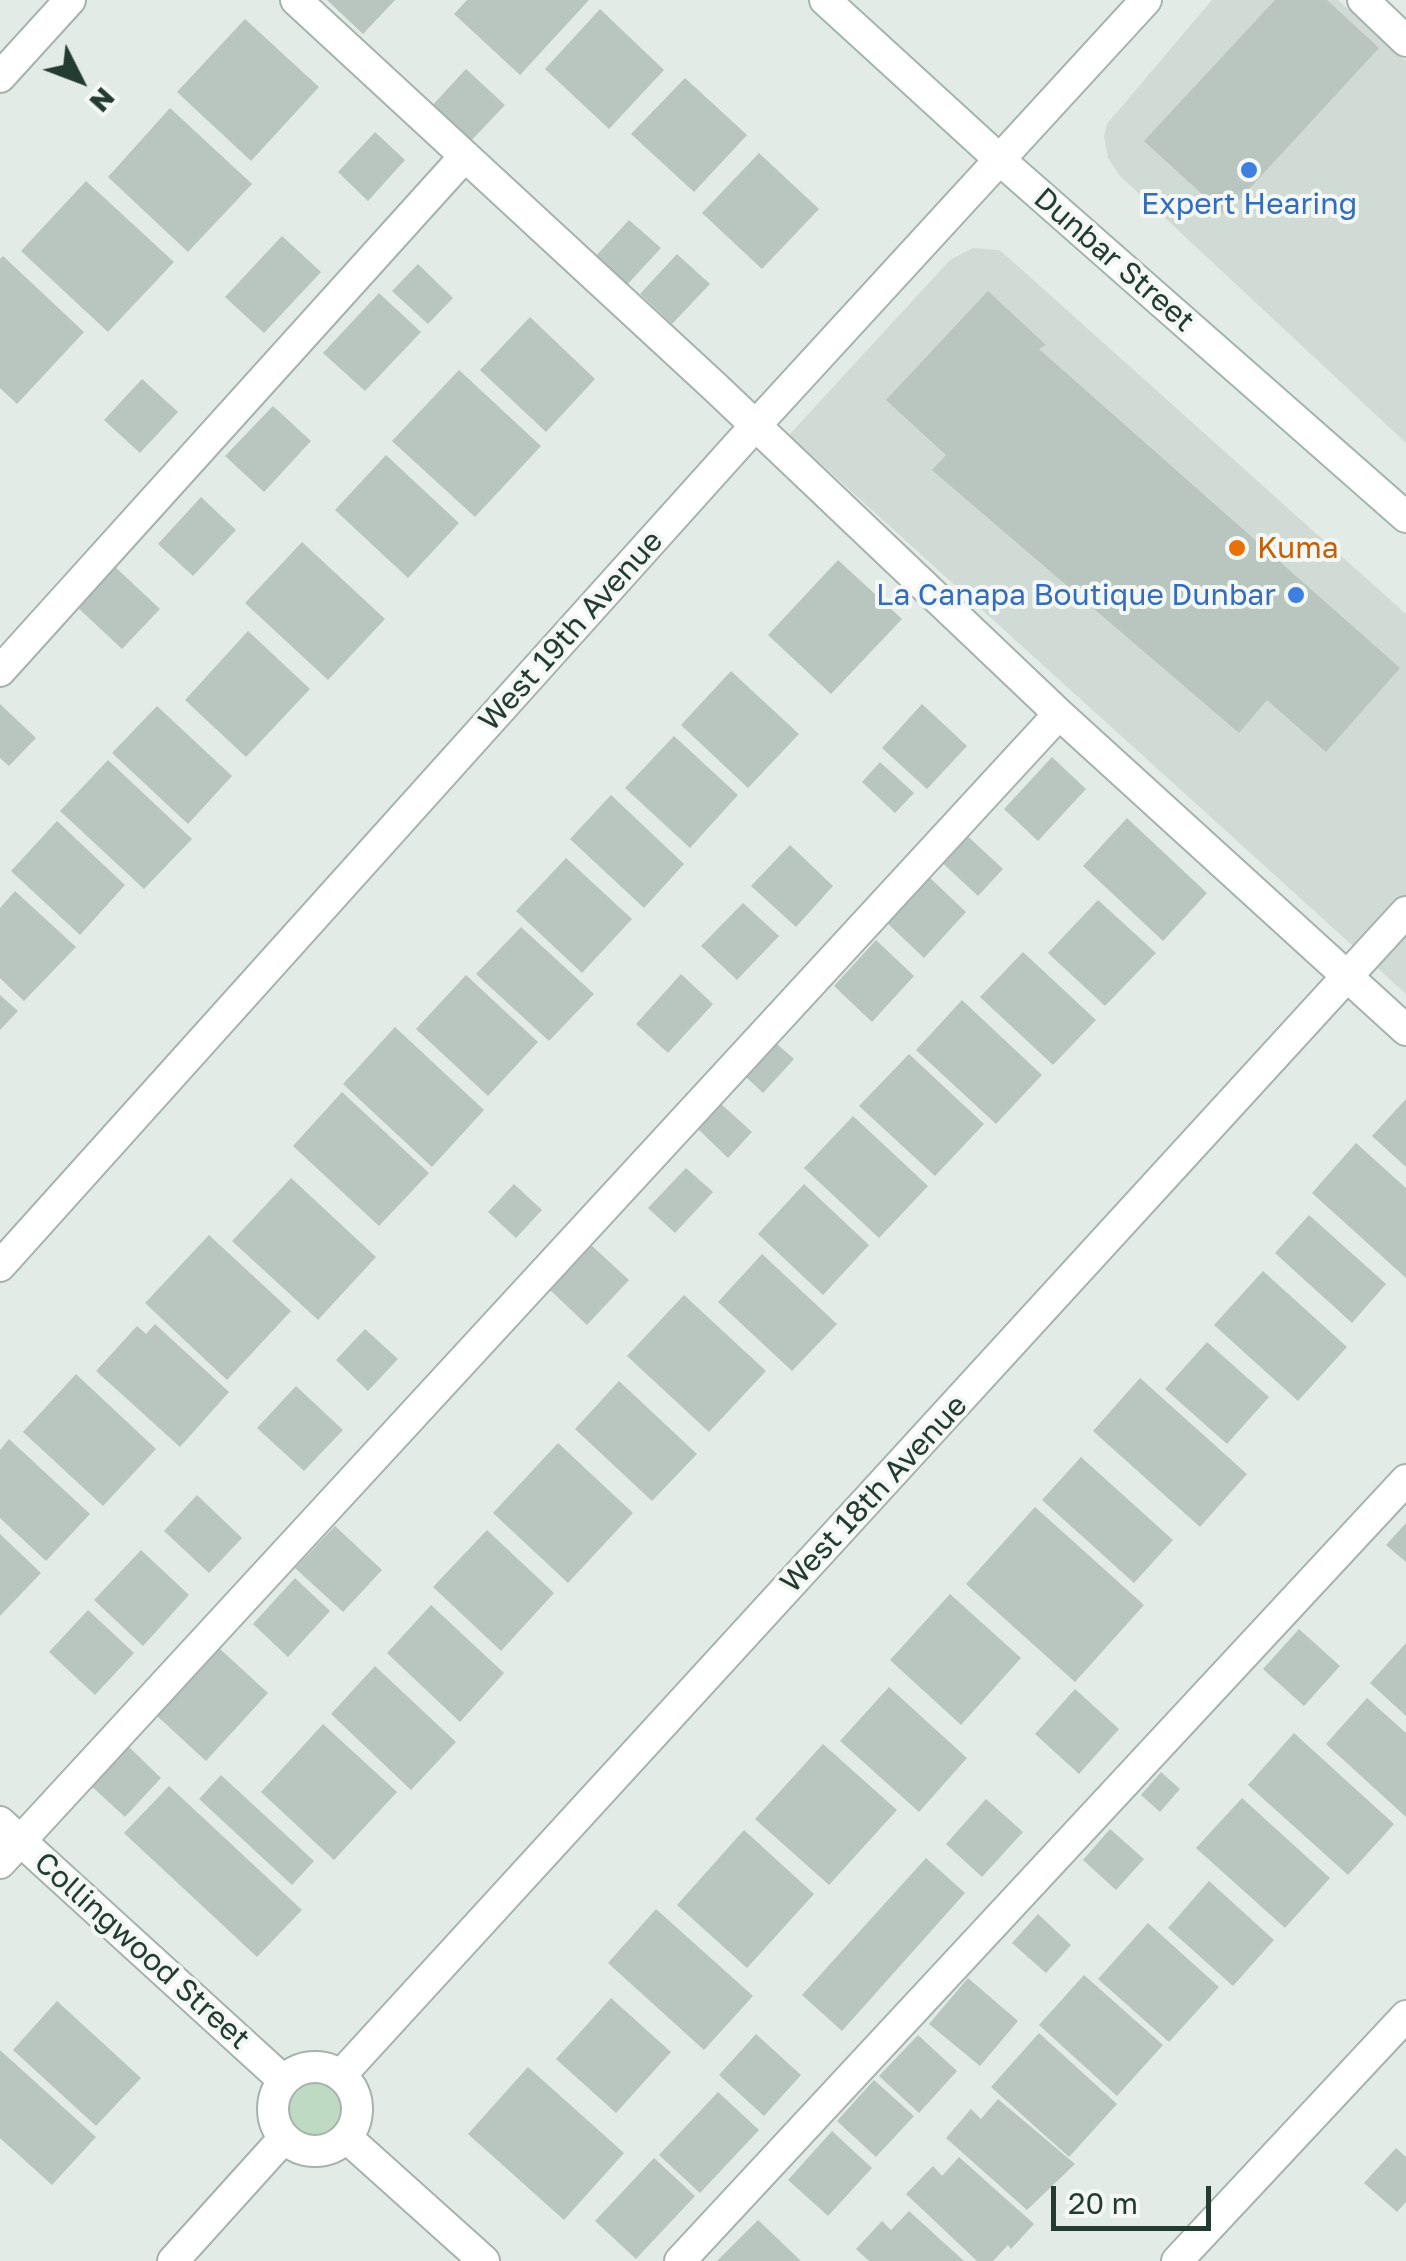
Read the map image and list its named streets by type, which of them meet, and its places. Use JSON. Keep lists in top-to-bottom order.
{
  "streets": {
    "street": [
      "Dunbar Street",
      "West 19th Avenue",
      "West 18th Avenue",
      "Collingwood Street"
    ]
  },
  "crossings": [
    ["Dunbar Street", "West 19th Avenue"],
    ["West 18th Avenue", "Collingwood Street"]
  ],
  "places": ["Expert Hearing", "Kuma", "La Canapa Boutique Dunbar"],
  "scale_bar": "20 m",
  "north": "bottom right"
}
